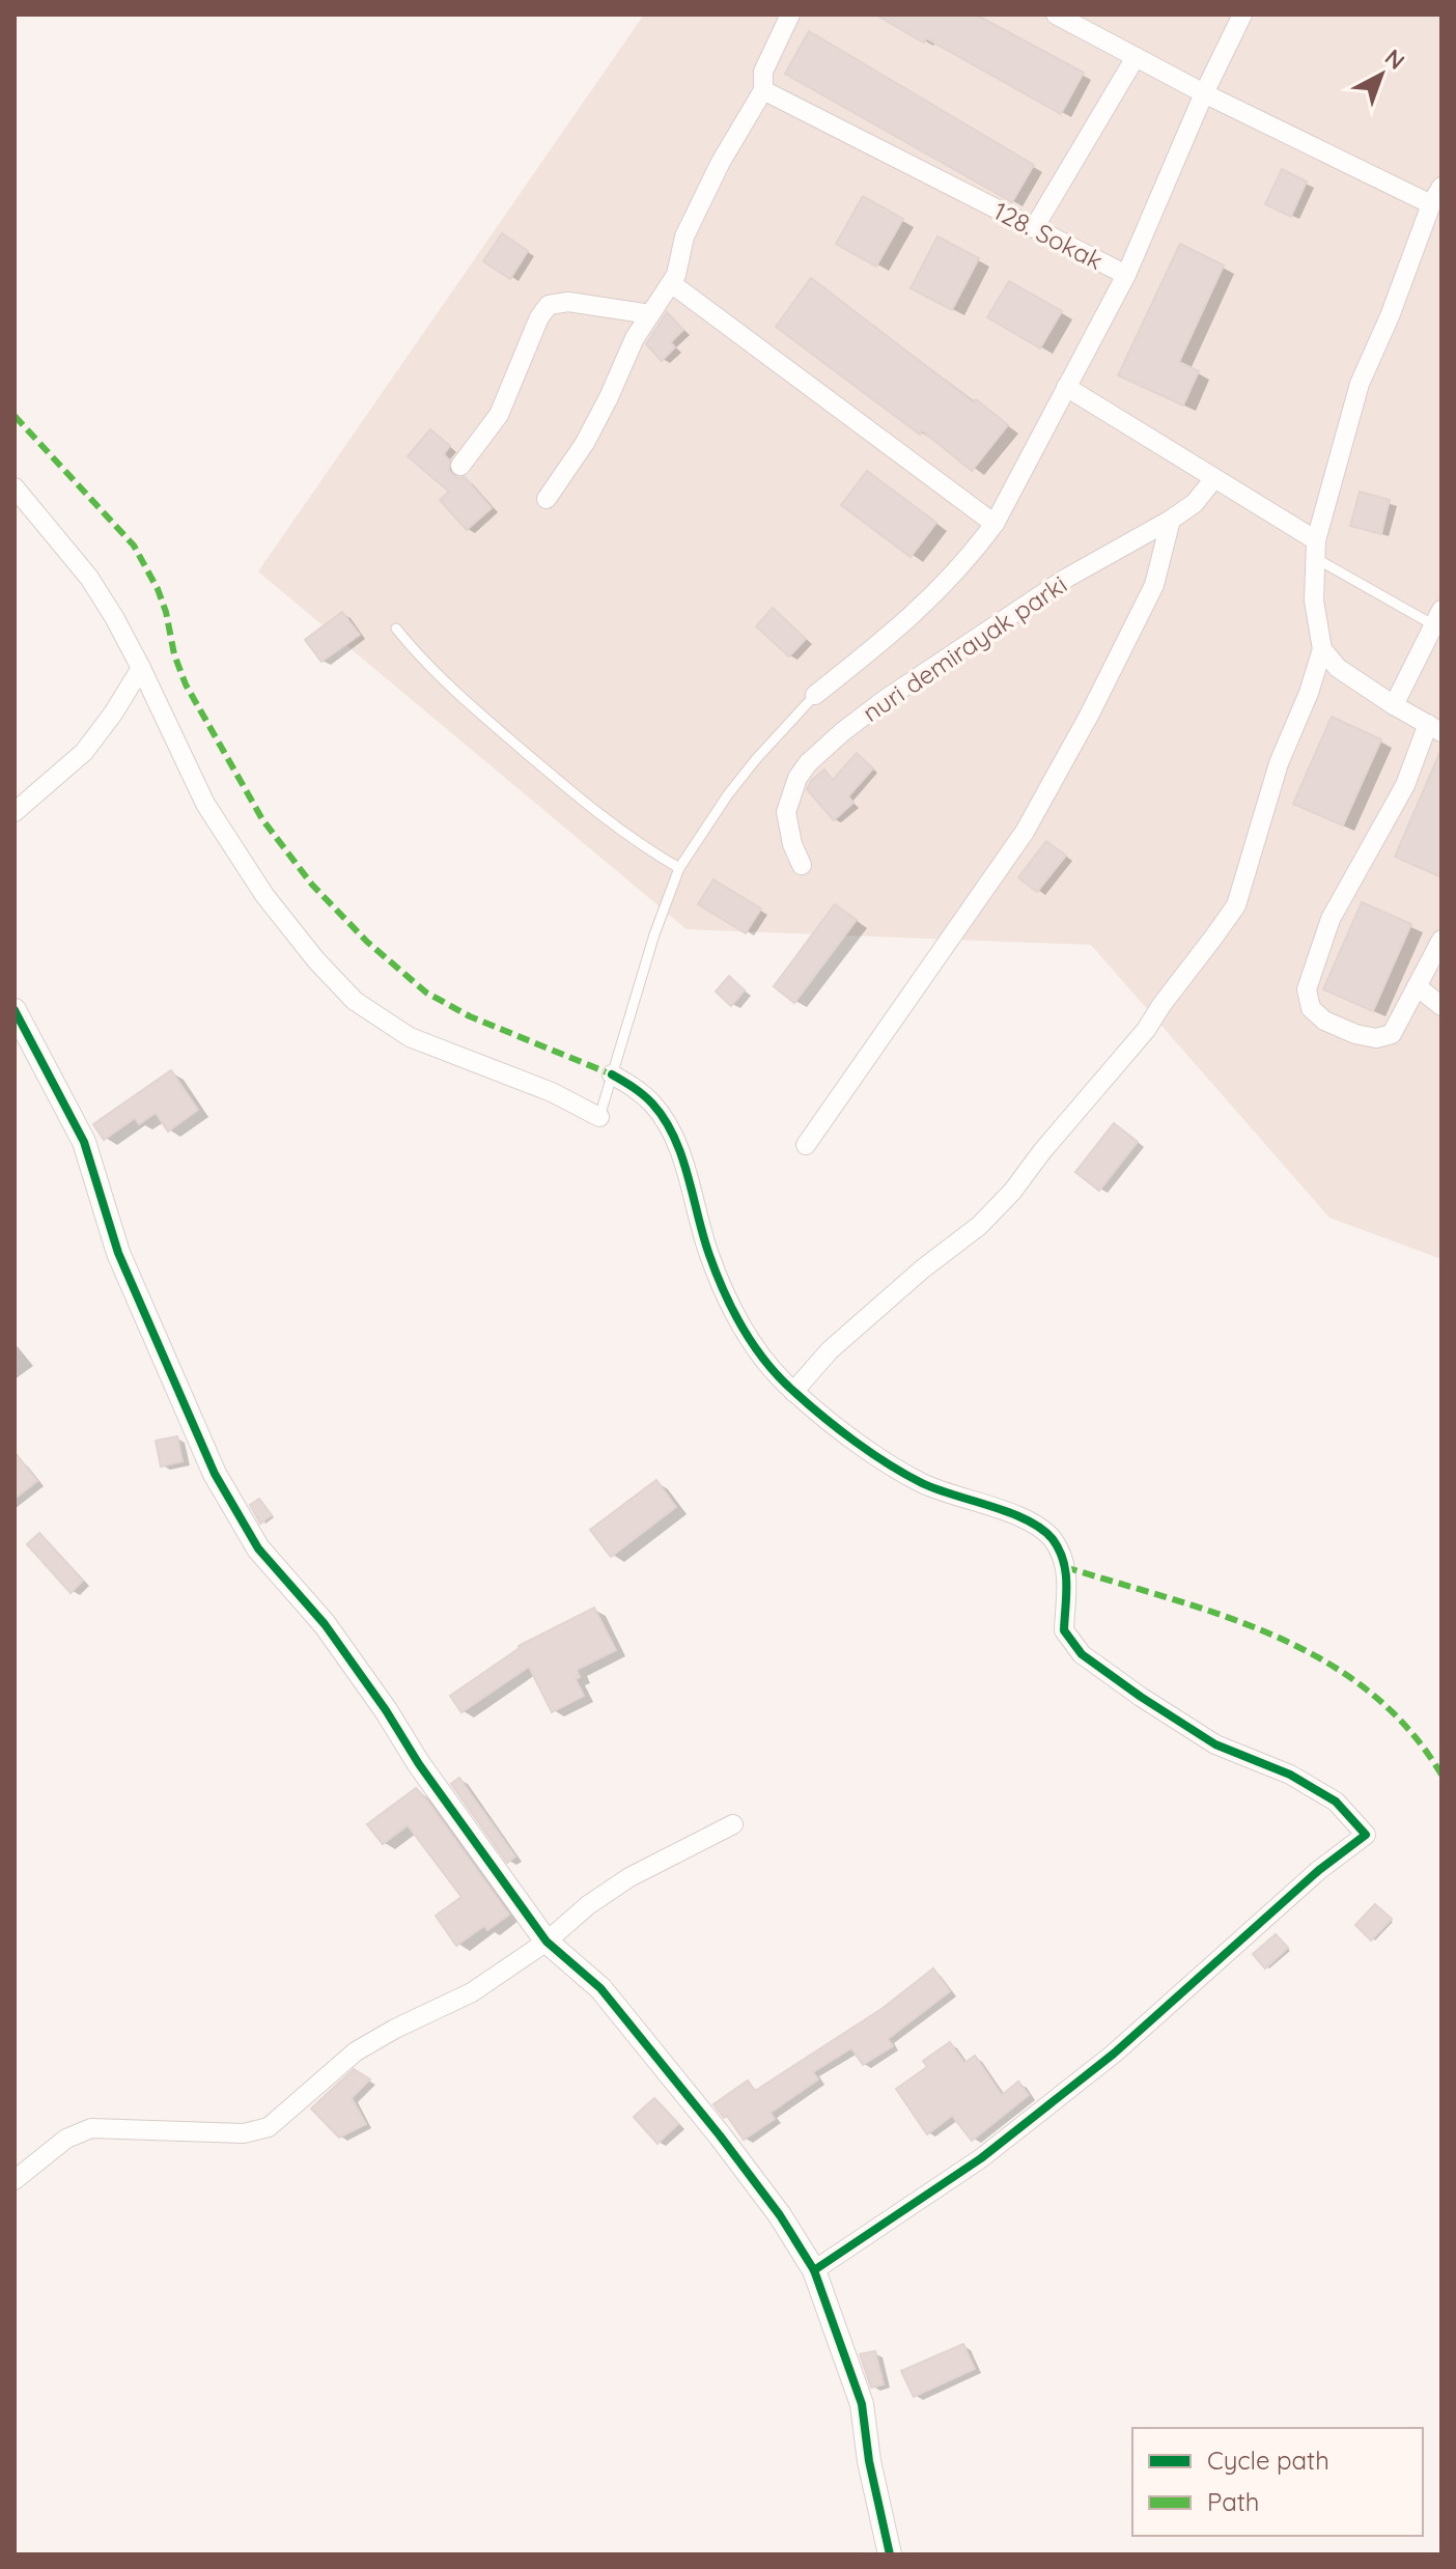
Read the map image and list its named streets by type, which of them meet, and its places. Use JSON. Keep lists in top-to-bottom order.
{
  "streets": {
    "street": ["128. Sokak", "nuri demirayak parki"]
  },
  "legend": ["Cycle path", "Path"],
  "north": "top right"
}
